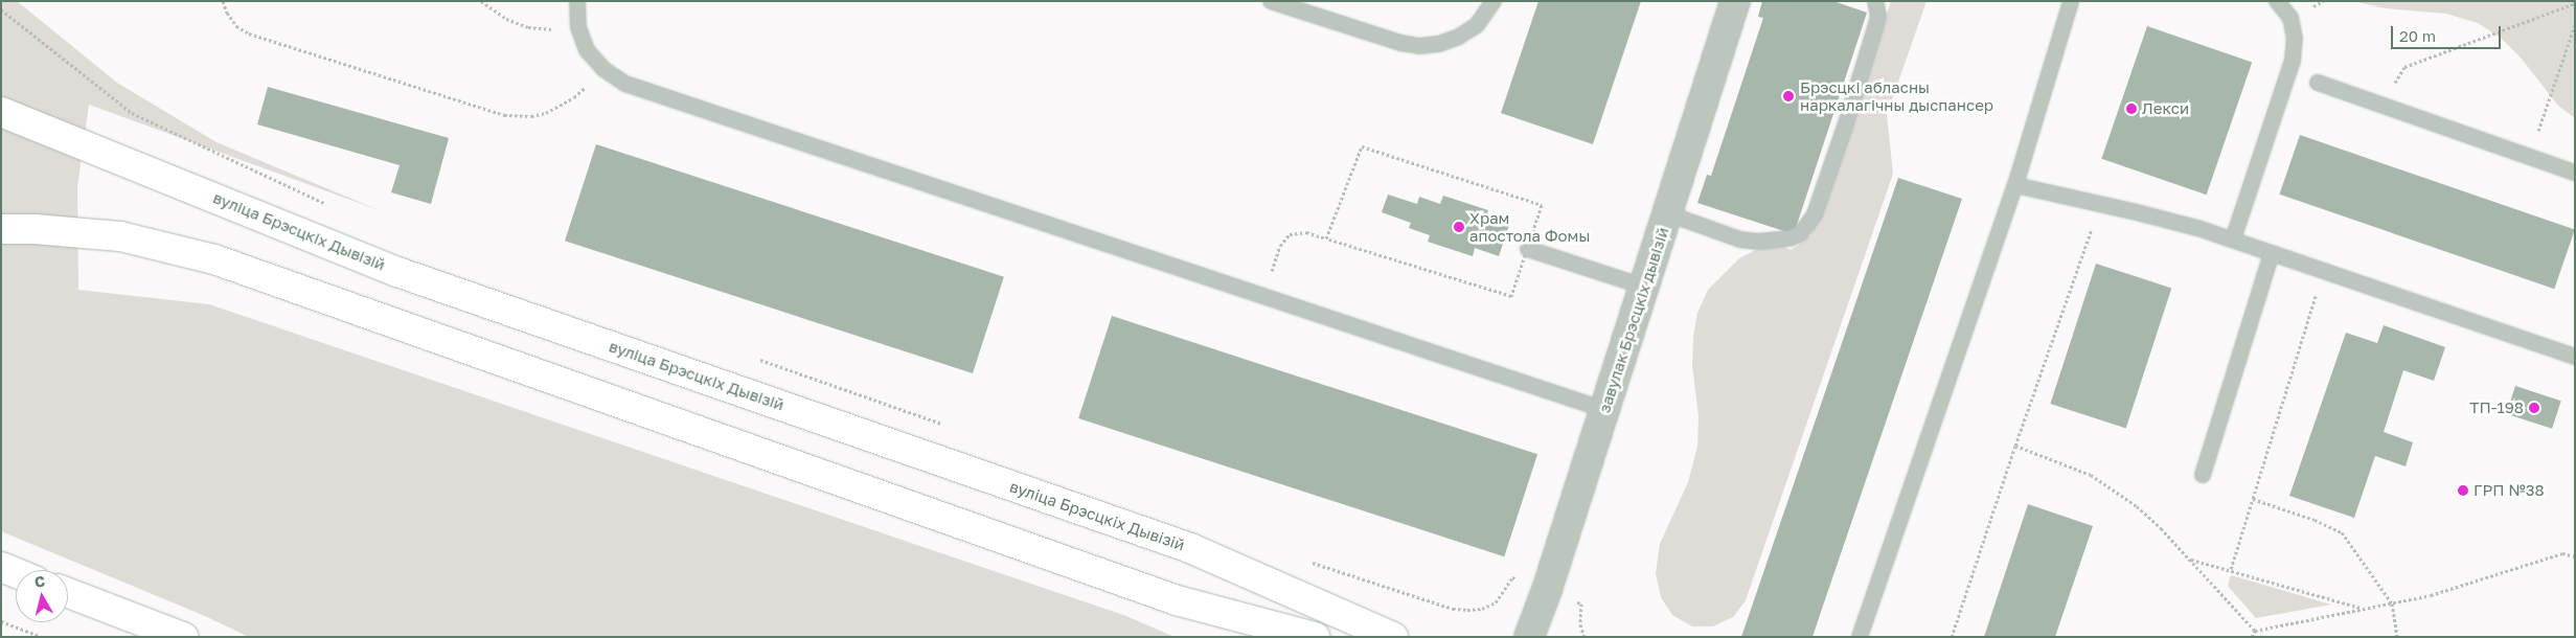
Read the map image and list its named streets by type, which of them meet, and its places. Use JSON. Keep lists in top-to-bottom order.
{
  "streets": {
    "main road": ["вуліца Брэсцкіх Дывізій"],
    "street": ["завулак Брэсцкіх дывізій"]
  },
  "places": [
    "Брэсцкі абласны наркалагічны дыспансер",
    "Лекси",
    "Храм апостола Фомы",
    "ТП-198",
    "ГРП №38"
  ],
  "scale_bar": "20 m",
  "north": "top"
}
